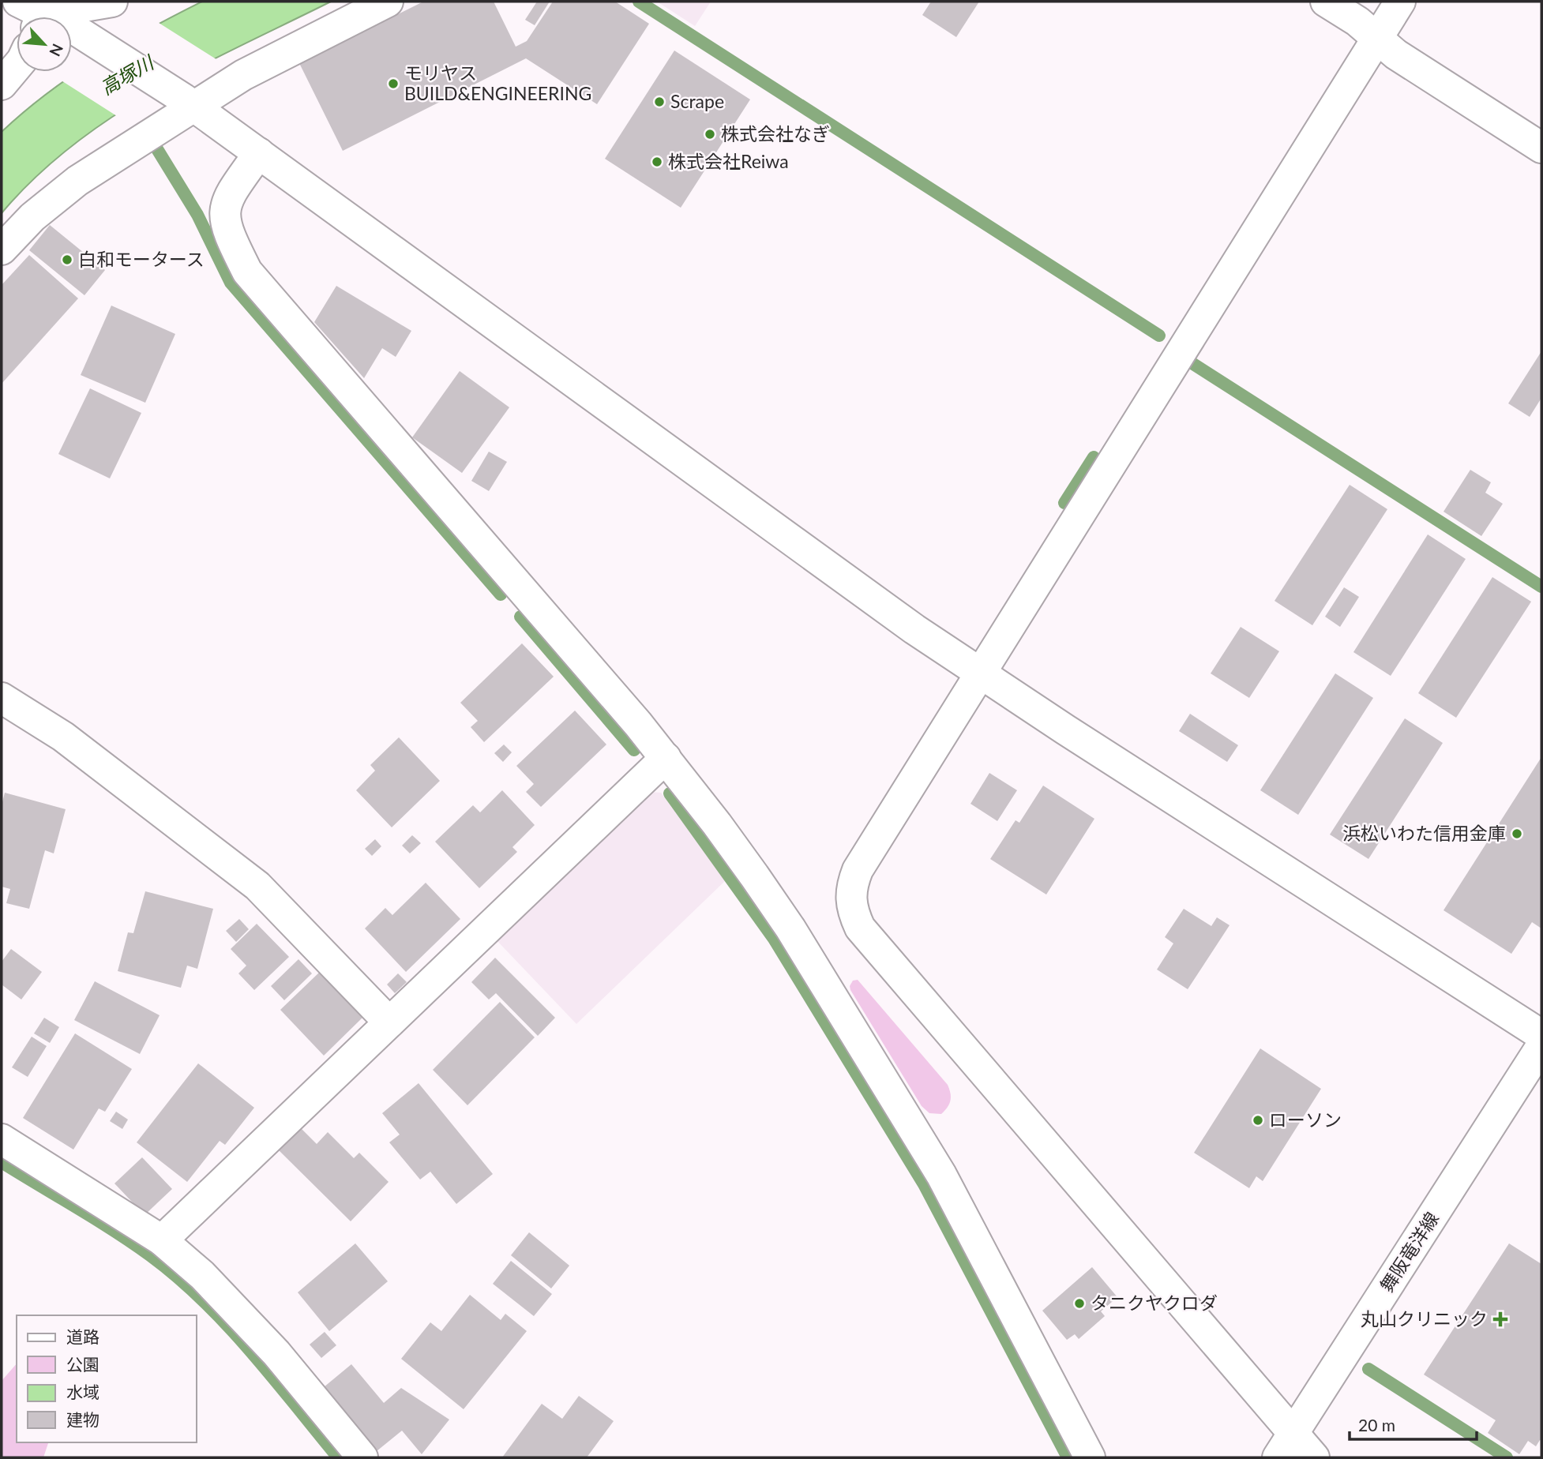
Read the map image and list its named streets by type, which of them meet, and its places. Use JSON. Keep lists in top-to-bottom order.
{
  "streets": {
    "street": ["舞阪竜洋線"]
  },
  "water": ["高塚川"],
  "places": {
    "other": [
      "モリヤス BUILD&ENGINEERING",
      "Scrape",
      "株式会社なぎ",
      "株式会社Reiwa",
      "白和モータース",
      "浜松いわた信用金庫",
      "ローソン",
      "タニクヤクロダ"
    ],
    "health": ["丸山クリニック"]
  },
  "legend": [
    "道路",
    "公園",
    "水域",
    "建物"
  ],
  "scale_bar": "20 m",
  "north": "bottom right"
}
